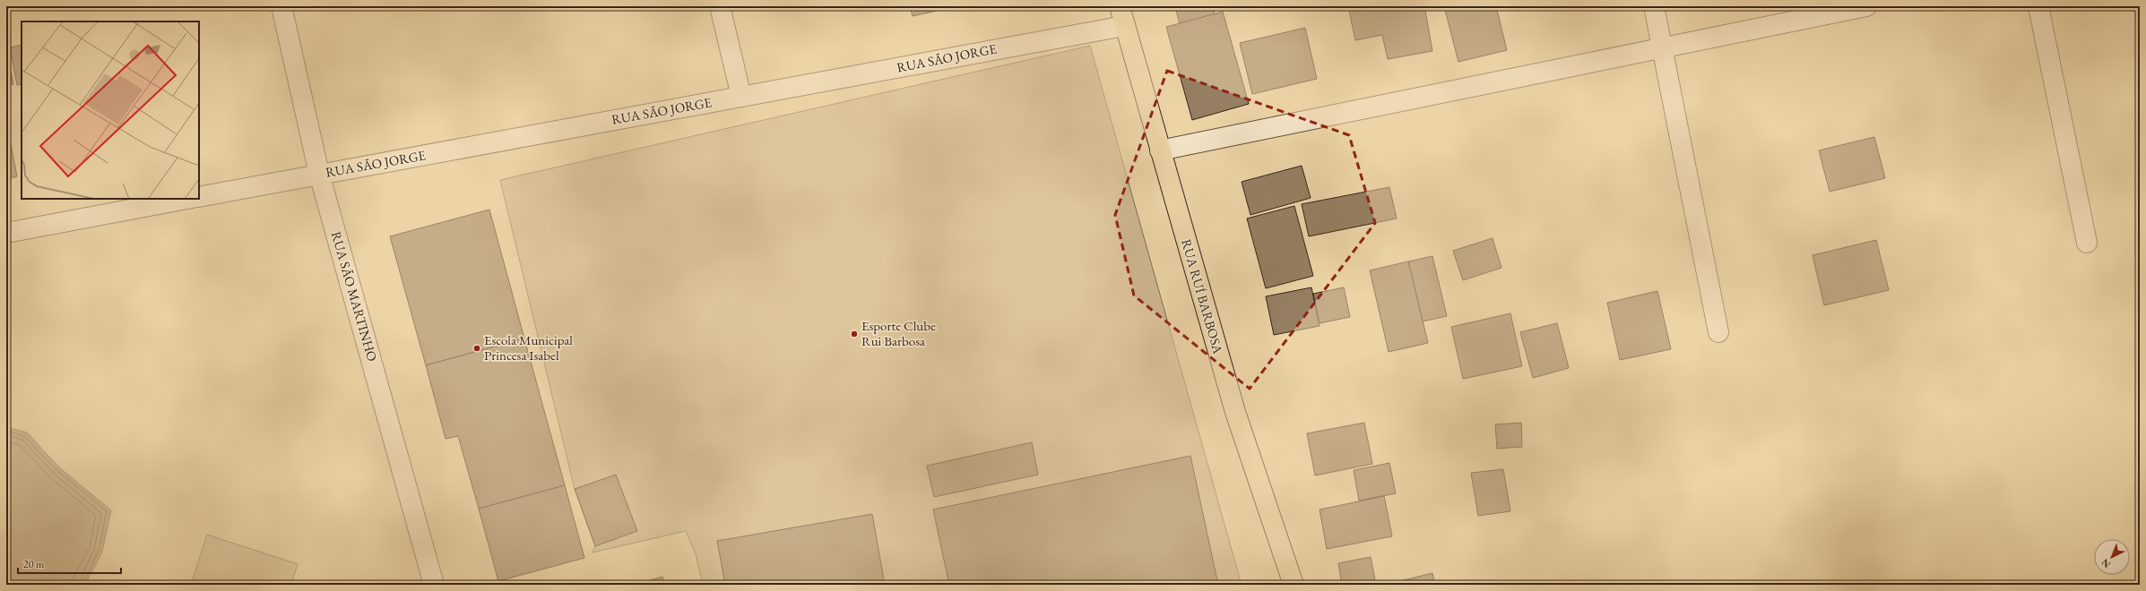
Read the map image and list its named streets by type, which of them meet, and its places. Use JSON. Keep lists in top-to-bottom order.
{
  "streets": {
    "main road": ["RUA RUÍ BARBOSA"],
    "street": ["RUA SÃO JORGE", "RUA SÃO MARTINHO"]
  },
  "crossings": [
    ["RUA SÃO JORGE", "RUA SÃO MARTINHO"],
    ["RUA SÃO JORGE", "RUA RUÍ BARBOSA"]
  ],
  "places": ["Esporte Clube Rui Barbosa", "Escola Municipal Princesa Isabel"],
  "scale_bar": "20 m",
  "north": "bottom left"
}
